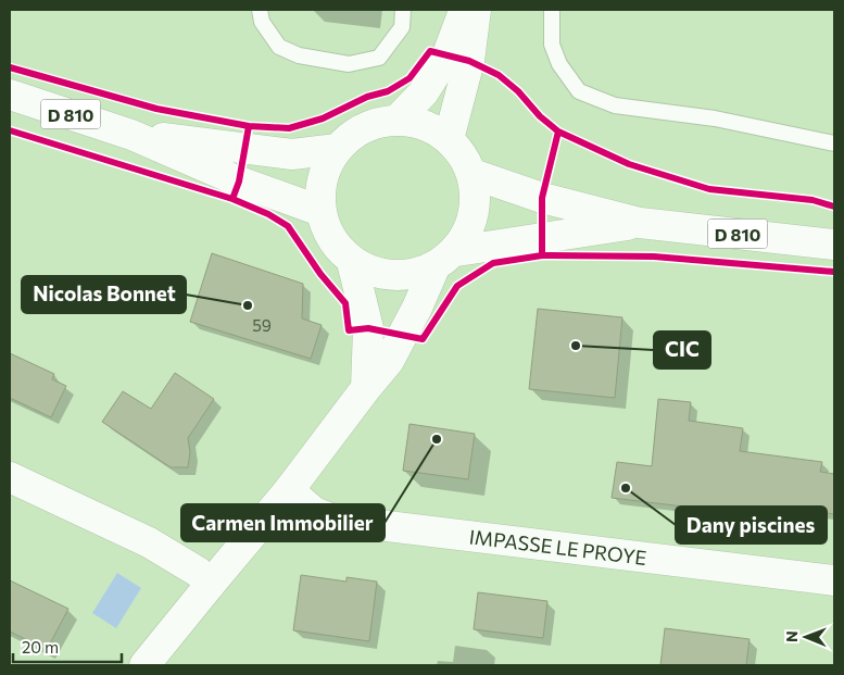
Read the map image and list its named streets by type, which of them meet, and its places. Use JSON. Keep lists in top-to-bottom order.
{
  "streets": {
    "street": ["D 810", "IMPASSE LE PROYE"]
  },
  "places": [
    "Nicolas Bonnet",
    "CIC",
    "Carmen Immobilier",
    "Dany piscines"
  ],
  "house_numbers": ["59"],
  "scale_bar": "20 m",
  "north": "left"
}
